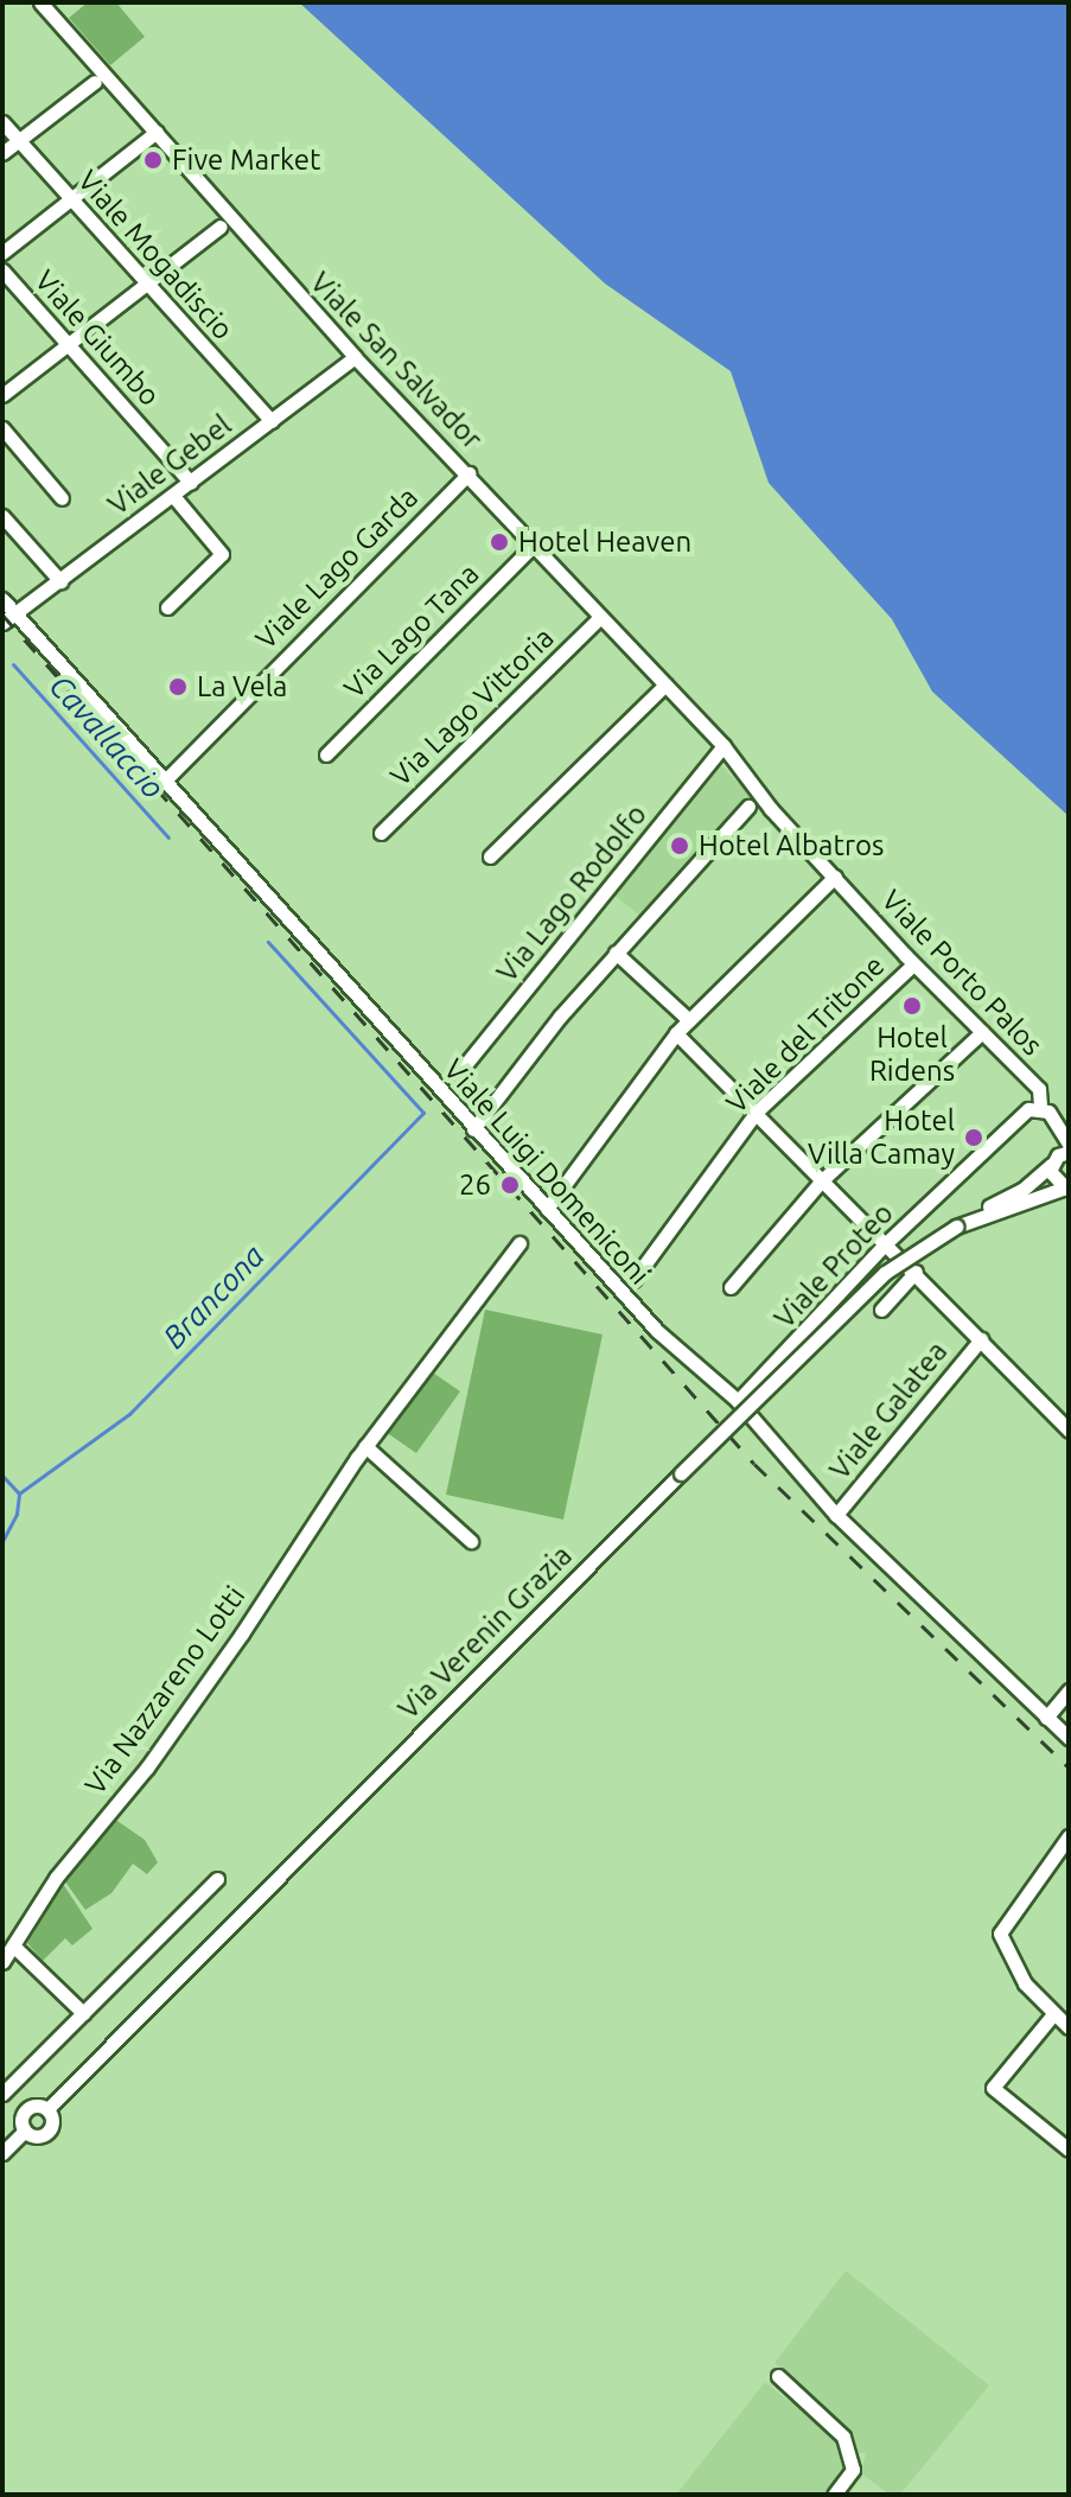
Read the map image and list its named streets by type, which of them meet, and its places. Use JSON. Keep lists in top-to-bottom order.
{
  "streets": {
    "street": [
      "Viale Mogadiscio",
      "Viale Giumbo",
      "Viale San Salvador",
      "Viale Gebel",
      "Viale Lago Garda",
      "Via Lago Tana",
      "Via Lago Vittoria",
      "Via Lago Rodolfo",
      "Viale Porto Palos",
      "Viale del Tritone",
      "Viale Luigi Domeniconi",
      "Viale Proteo",
      "Viale Galatea",
      "Via Verenin Grazia",
      "Via Nazzareno Lotti"
    ]
  },
  "crossings": [
    ["Viale Mogadiscio", "Viale Gebel"],
    ["Viale Giumbo", "Viale Gebel"],
    ["Viale San Salvador", "Viale Gebel"],
    ["Viale San Salvador", "Viale Lago Garda"],
    ["Viale San Salvador", "Via Lago Tana"],
    ["Viale San Salvador", "Via Lago Vittoria"],
    ["Viale San Salvador", "Via Lago Rodolfo"],
    ["Viale San Salvador", "Viale Porto Palos"],
    ["Viale Gebel", "Viale Luigi Domeniconi"],
    ["Viale Lago Garda", "Viale Luigi Domeniconi"],
    ["Via Lago Rodolfo", "Viale Porto Palos"],
    ["Viale Porto Palos", "Viale del Tritone"],
    ["Viale Porto Palos", "Viale Proteo"],
    ["Viale Luigi Domeniconi", "Viale Proteo"],
    ["Viale Luigi Domeniconi", "Viale Galatea"]
  ],
  "water": ["Cavallaccio", "Brancona"],
  "places": [
    "Five Market",
    "Hotel Heaven",
    "La Vela",
    "Hotel Albatros",
    "Hotel Ridens",
    "Hotel Villa Camay",
    "26"
  ]
}
